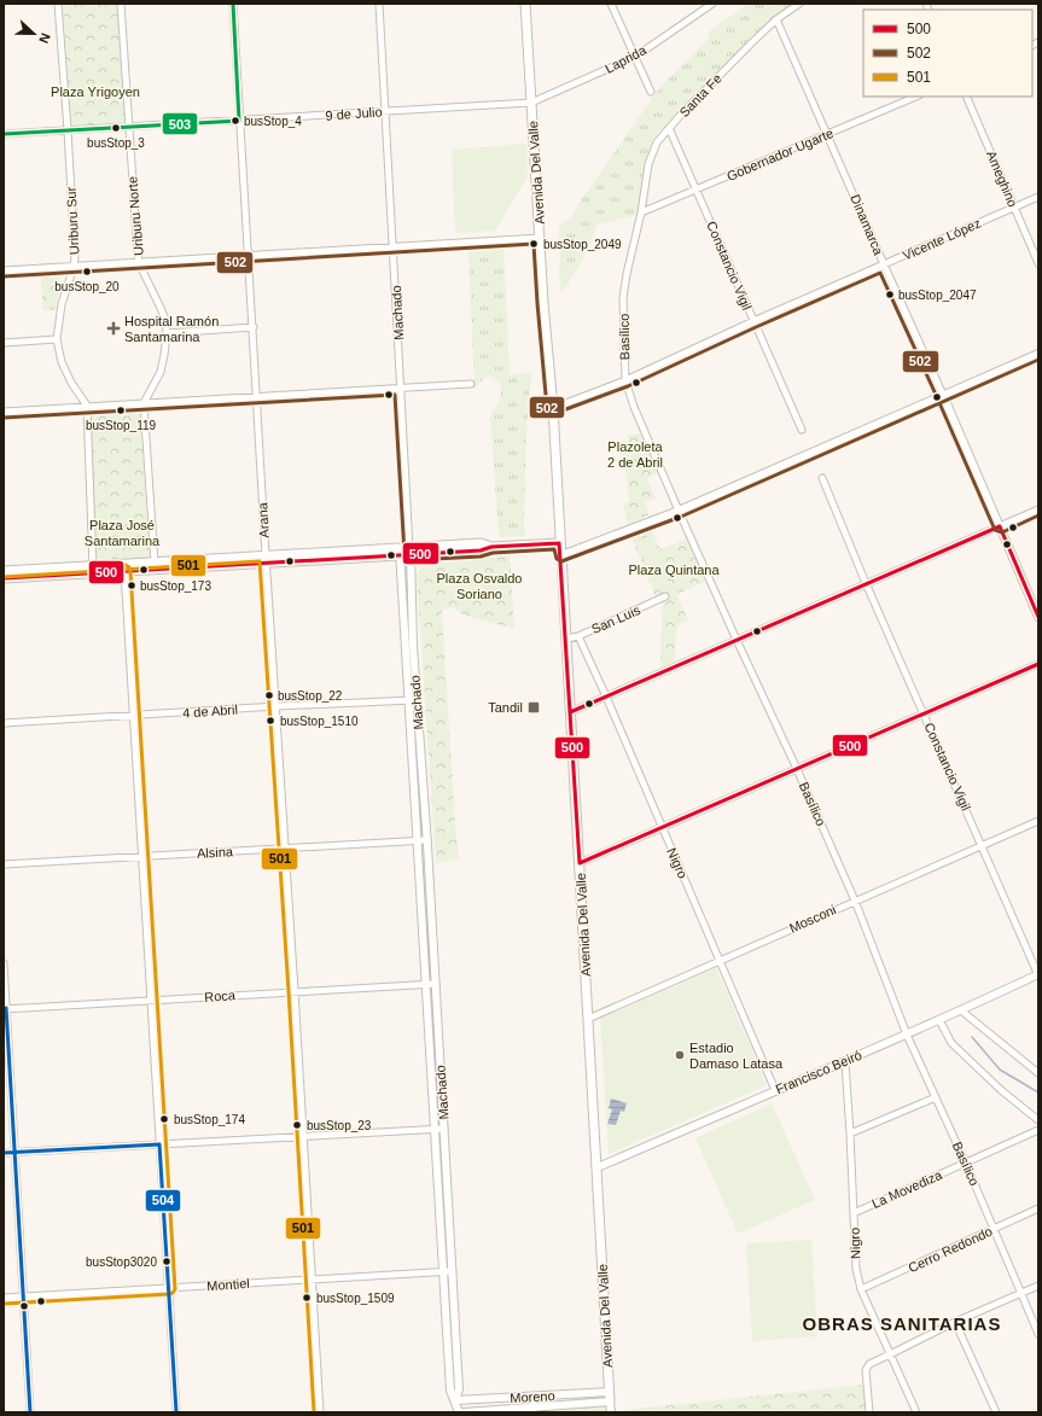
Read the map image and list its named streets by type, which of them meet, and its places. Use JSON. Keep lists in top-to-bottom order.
{
  "streets": {
    "main road": ["Avenida Del Valle"],
    "street": [
      "Laprida",
      "Santa Fe",
      "9 de Julio",
      "Gobernador Ugarte",
      "Ameghino",
      "Uriburu Norte",
      "Uriburu Sur",
      "Dinamarca",
      "Vicente López",
      "Constancio Vigil",
      "Machado",
      "Basílico",
      "Arana",
      "San Luis",
      "4 de Abril",
      "Alsina",
      "Nigro",
      "Mosconi",
      "Roca",
      "Francisco Beiró",
      "La Movediza",
      "Cerro Redondo",
      "Montiel",
      "Moreno"
    ]
  },
  "crossings": [
    ["Laprida", "9 de Julio"],
    ["Laprida", "Avenida Del Valle"],
    ["Santa Fe", "Gobernador Ugarte"],
    ["Santa Fe", "Dinamarca"],
    ["Santa Fe", "Constancio Vigil"],
    ["Santa Fe", "Basílico"],
    ["9 de Julio", "Avenida Del Valle"],
    ["9 de Julio", "Uriburu Norte"],
    ["9 de Julio", "Uriburu Sur"],
    ["9 de Julio", "Machado"],
    ["9 de Julio", "Arana"],
    ["Gobernador Ugarte", "Dinamarca"],
    ["Gobernador Ugarte", "Constancio Vigil"],
    ["Gobernador Ugarte", "Basílico"],
    ["Avenida Del Valle", "Vicente López"],
    ["Avenida Del Valle", "San Luis"],
    ["Avenida Del Valle", "Mosconi"],
    ["Avenida Del Valle", "Francisco Beiró"],
    ["Avenida Del Valle", "Moreno"],
    ["Ameghino", "Vicente López"],
    ["Uriburu Norte", "Uriburu Sur"],
    ["Dinamarca", "Vicente López"],
    ["Vicente López", "Constancio Vigil"],
    ["Vicente López", "Basílico"],
    ["Constancio Vigil", "Mosconi"],
    ["Constancio Vigil", "Francisco Beiró"],
    ["Machado", "4 de Abril"],
    ["Machado", "Alsina"],
    ["Machado", "Roca"],
    ["Machado", "Montiel"],
    ["Machado", "Moreno"],
    ["Basílico", "Mosconi"],
    ["Basílico", "Francisco Beiró"],
    ["Basílico", "La Movediza"],
    ["Basílico", "Cerro Redondo"],
    ["Arana", "4 de Abril"],
    ["Arana", "Alsina"],
    ["Arana", "Roca"],
    ["Arana", "Montiel"],
    ["San Luis", "Nigro"],
    ["Nigro", "Mosconi"],
    ["Nigro", "Francisco Beiró"],
    ["Nigro", "La Movediza"],
    ["Nigro", "Cerro Redondo"]
  ],
  "districts": ["OBRAS SANITARIAS"],
  "parks": [
    "Plaza Yrigoyen",
    "Plazoleta 2 de Abril",
    "Plaza José Santamarina",
    "Plaza Quintana",
    "Plaza Osvaldo Soriano"
  ],
  "places": {
    "other": [
      "busStop_4",
      "busStop_3",
      "busStop_2049",
      "busStop_20",
      "busStop_2047",
      "busStop_119",
      "busStop_173",
      "busStop_22",
      "busStop_1510",
      "Estadio Damaso Latasa",
      "busStop_174",
      "busStop_23",
      "busStop3020",
      "busStop_1509"
    ],
    "health": ["Hospital Ramón Santamarina"],
    "transit": ["Tandil"]
  },
  "lines": [
    "transit line 503",
    "transit line 502",
    "transit line 500",
    "transit line 501",
    "transit line 504"
  ],
  "legend": ["500", "502", "501"],
  "north": "right"
}
